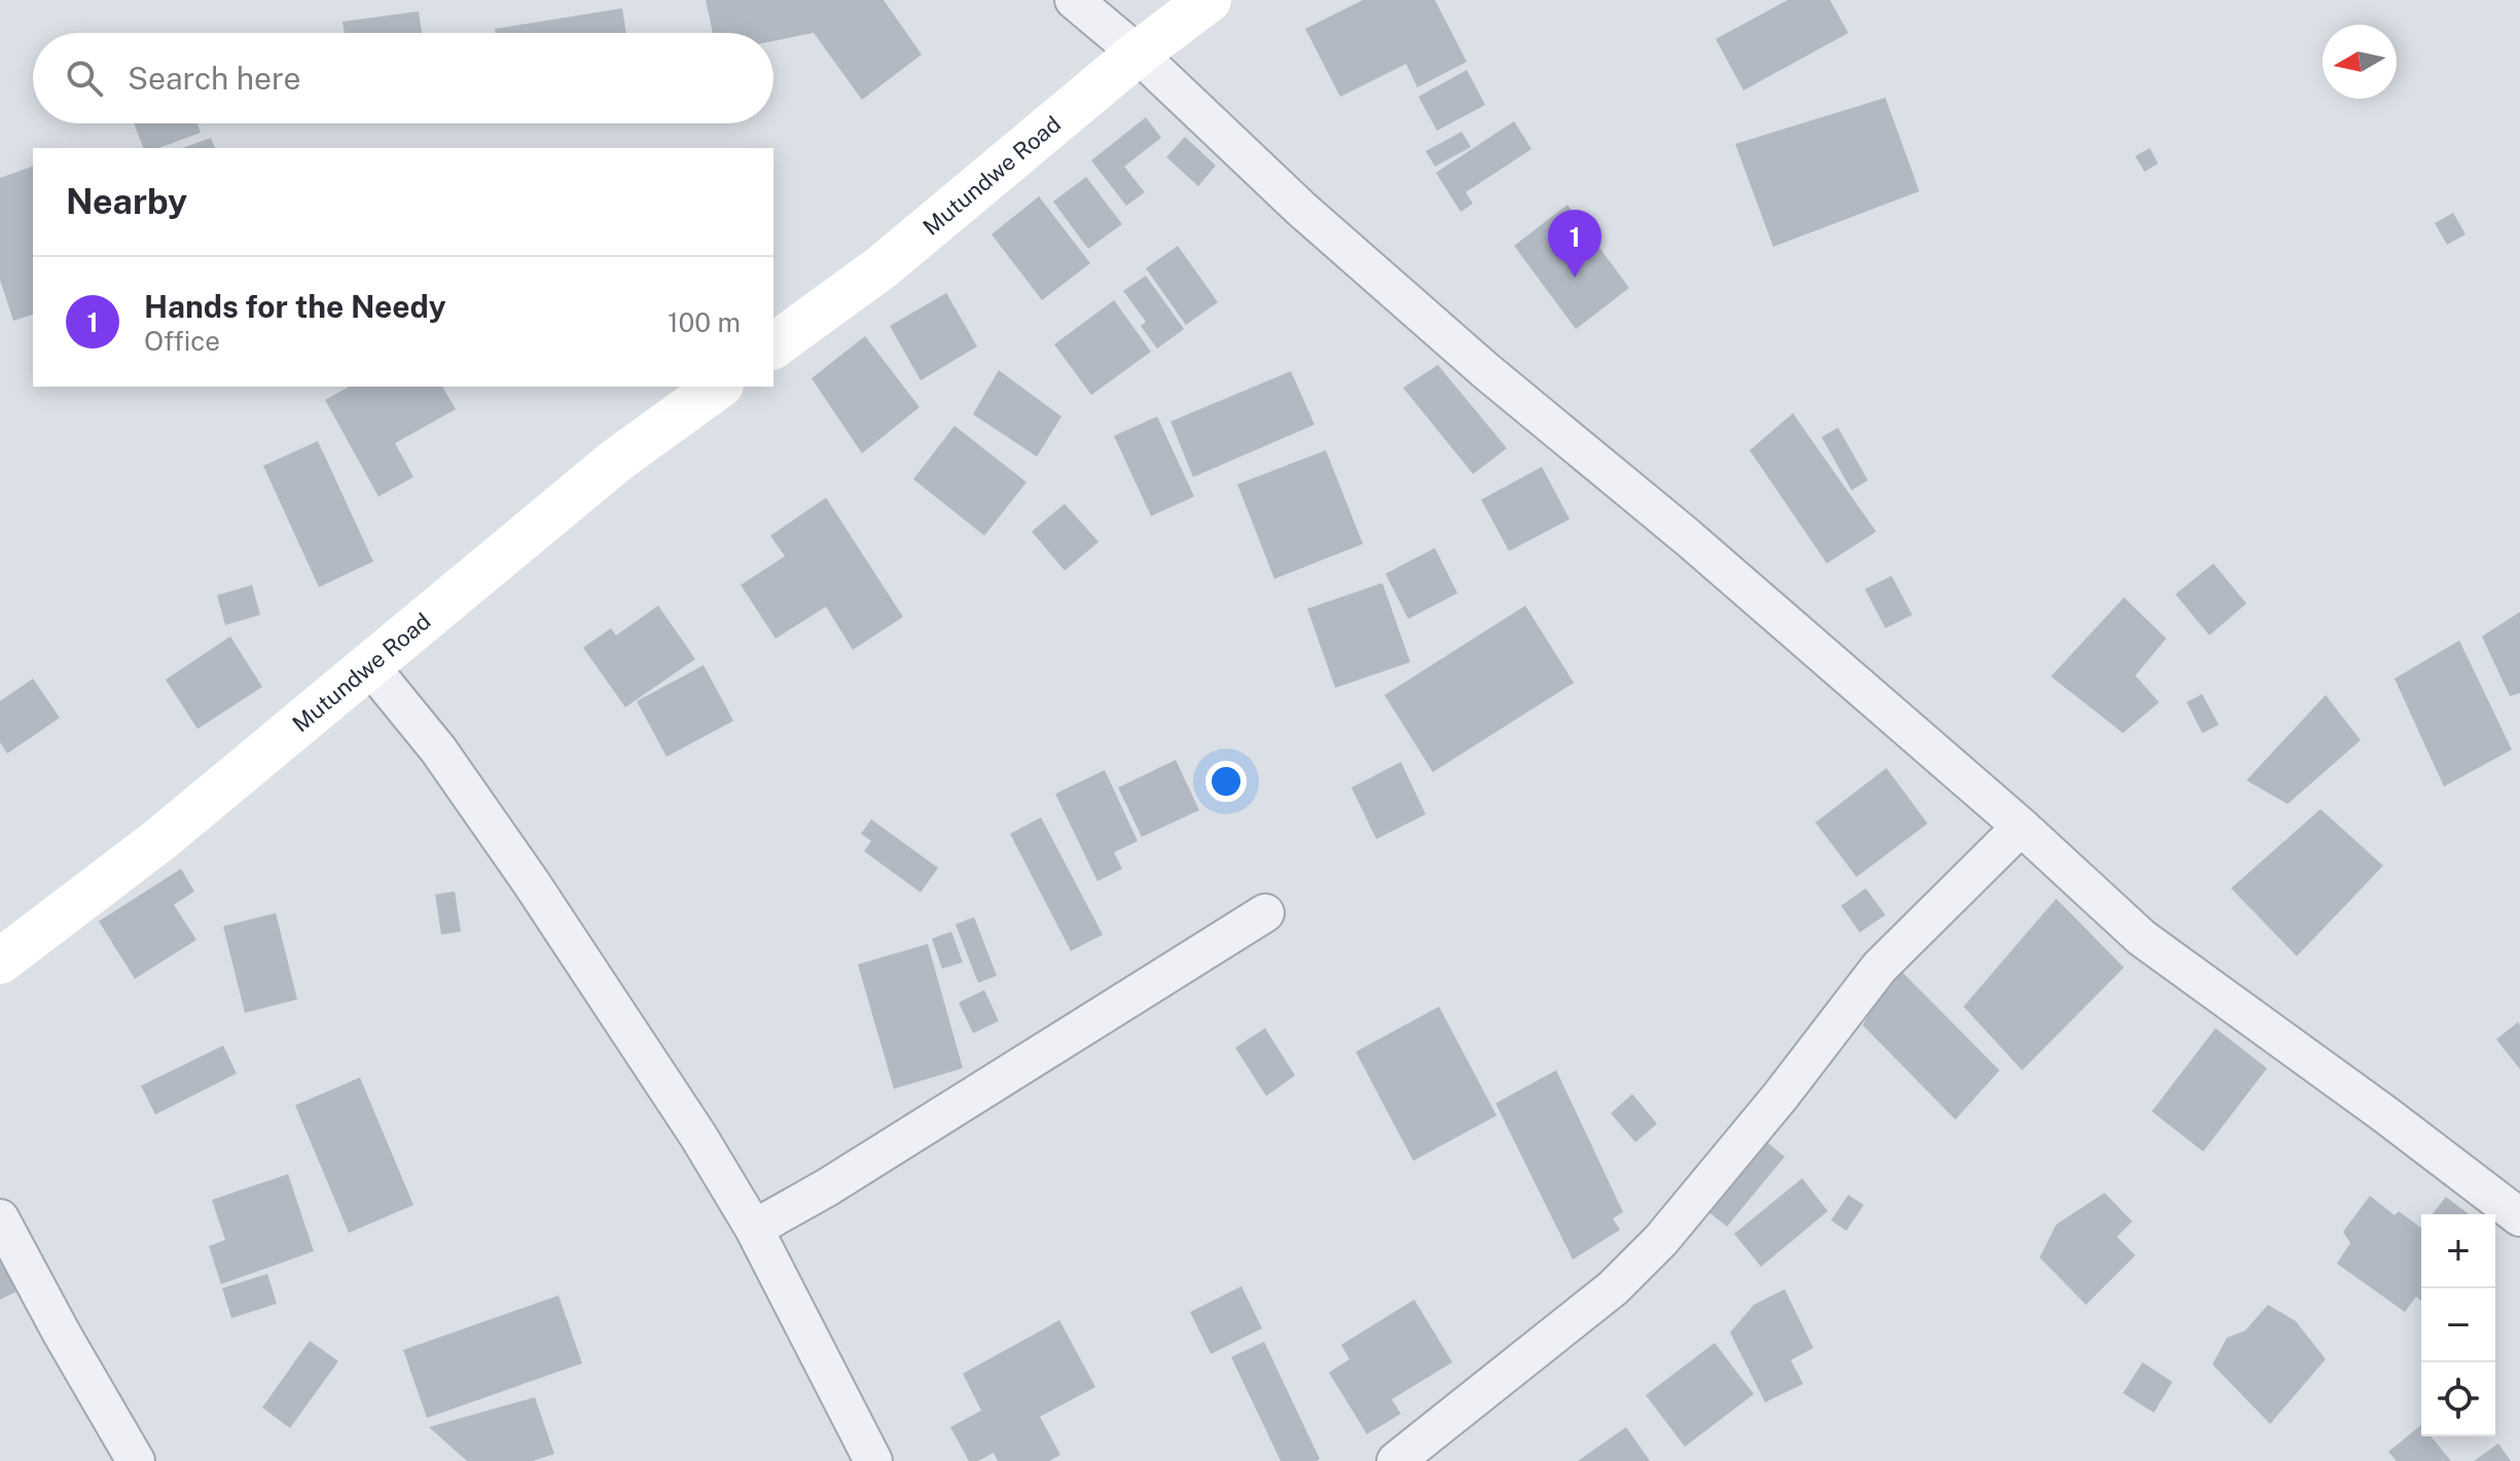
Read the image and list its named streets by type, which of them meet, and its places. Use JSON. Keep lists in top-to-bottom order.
{
  "streets": {
    "main road": ["Mutundwe Road"]
  },
  "north": "left",
  "page": {
    "search": "Search here",
    "heading": "Nearby",
    "pins": "1",
    "list": [
      {
        "mark": "1",
        "name": "Hands for the Needy",
        "note": "Office",
        "value": "100 m"
      }
    ],
    "map_buttons": ["+", "−"]
  }
}
